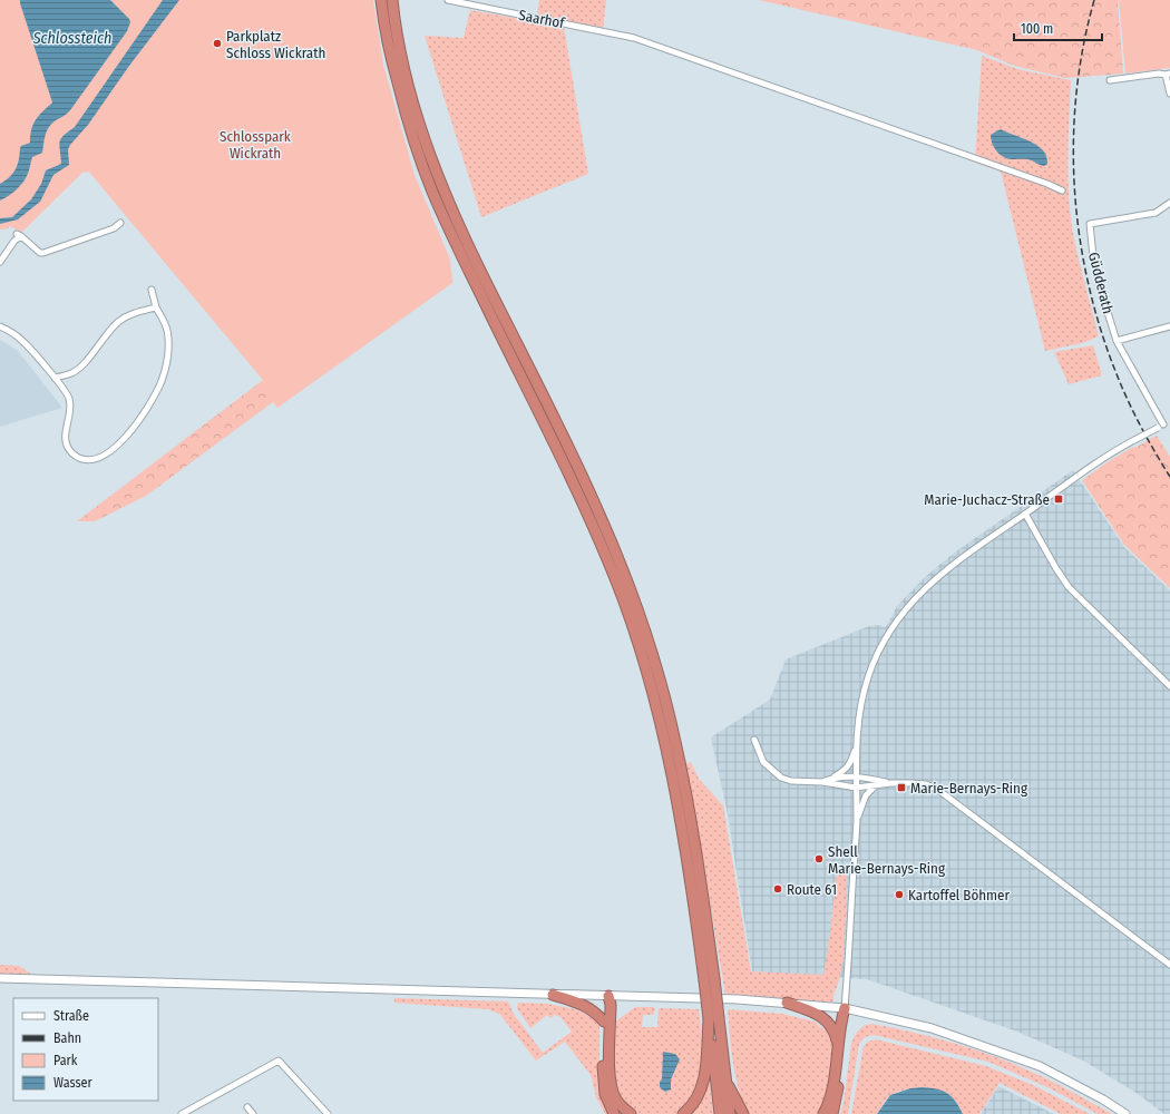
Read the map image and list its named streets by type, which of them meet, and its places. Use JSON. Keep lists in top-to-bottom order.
{
  "streets": {
    "street": ["Saarhof", "Güdderath"]
  },
  "water": ["Schlossteich"],
  "parks": ["Schlosspark Wickrath"],
  "places": {
    "other": [
      "Parkplatz Schloss Wickrath",
      "Shell Marie-Bernays-Ring",
      "Route 61",
      "Kartoffel Böhmer"
    ],
    "transit": ["Marie-Juchacz-Straße", "Marie-Bernays-Ring"]
  },
  "legend": [
    "Straße",
    "Bahn",
    "Park",
    "Wasser"
  ],
  "scale_bar": "100 m"
}
